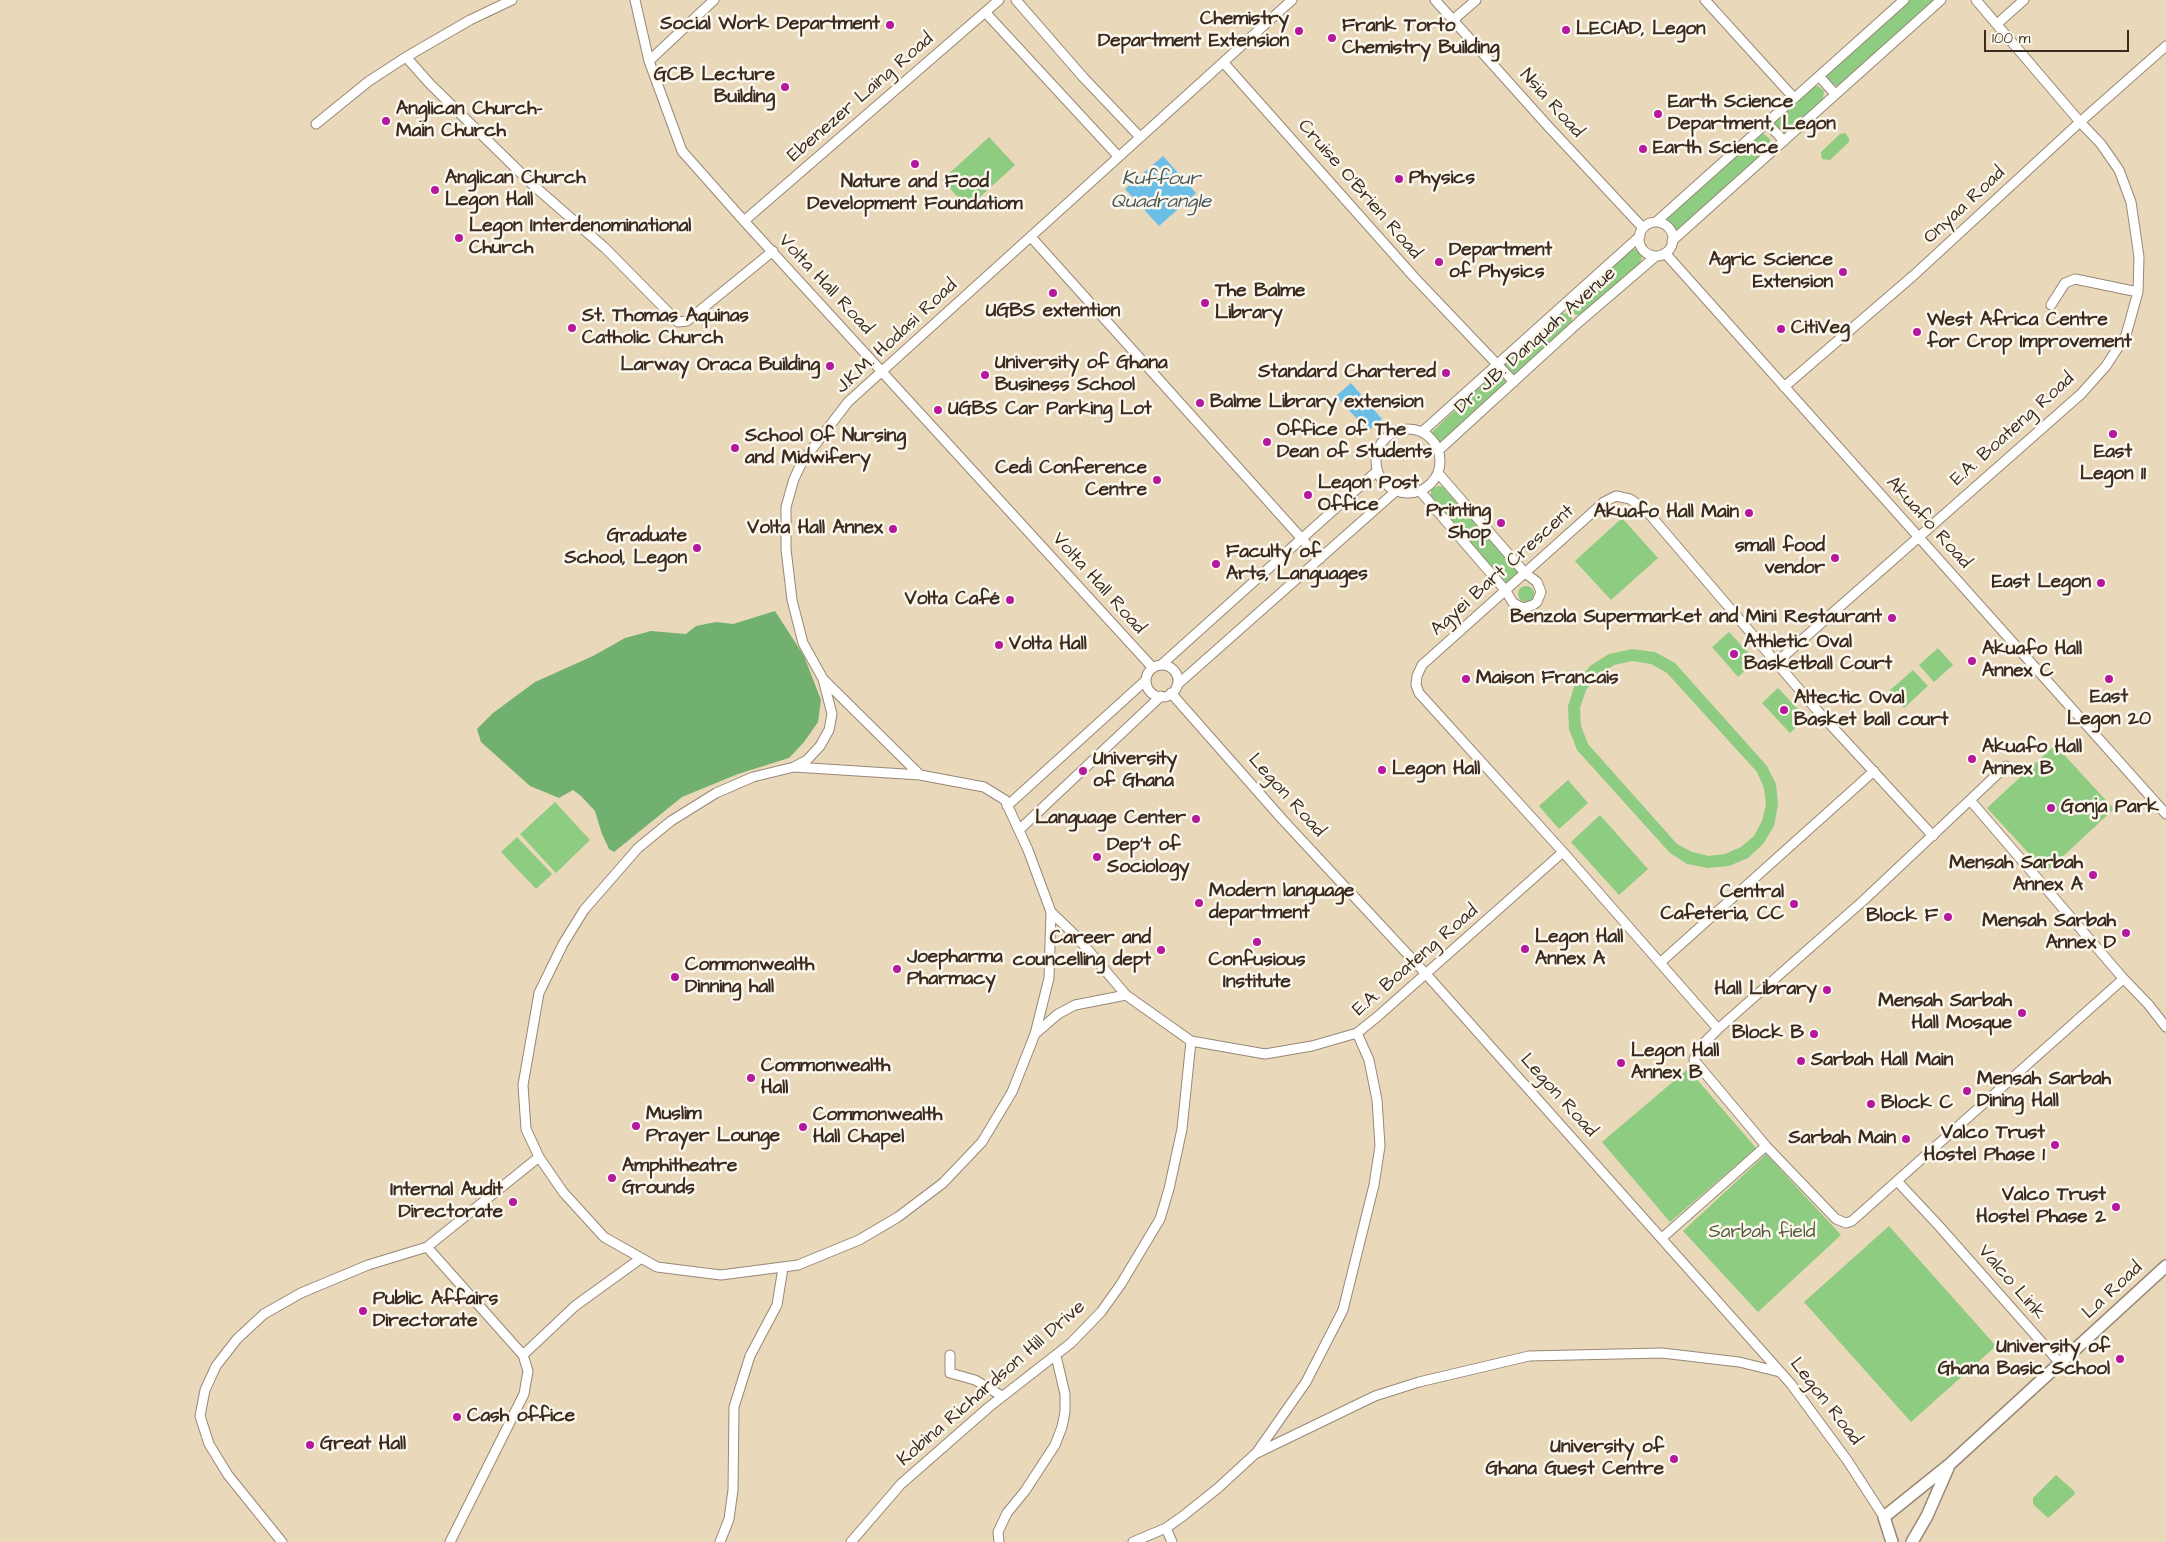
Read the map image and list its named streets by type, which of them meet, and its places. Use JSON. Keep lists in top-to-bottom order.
{
  "streets": {
    "street": [
      "Ebenezer Laing Road",
      "Nsia Road",
      "Cruise O'Brien Road",
      "Onyaa Road",
      "Volta Hall Road",
      "J.K.M. Hodasi Road",
      "Dr. J.B. Danquah Avenue",
      "E.A. Boateng Road",
      "Akuafo Road",
      "Agyei Bart Crescent",
      "Legon Road",
      "Valco Link",
      "La Road",
      "Kobina Richardson Hill Drive"
    ]
  },
  "crossings": [
    ["Ebenezer Laing Road", "Volta Hall Road"],
    ["Nsia Road", "Dr. J.B. Danquah Avenue"],
    ["Nsia Road", "Akuafo Road"],
    ["Cruise O'Brien Road", "J.K.M. Hodasi Road"],
    ["Cruise O'Brien Road", "Dr. J.B. Danquah Avenue"],
    ["Onyaa Road", "E.A. Boateng Road"],
    ["Onyaa Road", "Akuafo Road"],
    ["Volta Hall Road", "J.K.M. Hodasi Road"],
    ["Volta Hall Road", "Legon Road"],
    ["Dr. J.B. Danquah Avenue", "Akuafo Road"],
    ["E.A. Boateng Road", "Akuafo Road"],
    ["E.A. Boateng Road", "Agyei Bart Crescent"],
    ["E.A. Boateng Road", "Legon Road"],
    ["E.A. Boateng Road", "Kobina Richardson Hill Drive"],
    ["Legon Road", "La Road"],
    ["Valco Link", "La Road"]
  ],
  "water": ["Kuffour Quadrangle"],
  "parks": ["Sarbah field"],
  "places": [
    "Social Work Department",
    "LECIAD, Legon",
    "Chemistry Department Extension",
    "Frank Torto Chemistry Building",
    "GCB Lecture Building",
    "Earth Science Department, Legon",
    "Anglican Church- Main Church",
    "Earth Science",
    "Nature and Food Development Foundatiom",
    "Physics",
    "Anglican Church Legon Hall",
    "Legon Interdenominational Church",
    "Department of Physics",
    "Agric Science Extension",
    "UGBS extention",
    "The Balme Library",
    "St. Thomas Aquinas Catholic Church",
    "CitiVeg",
    "West Africa Centre for Crop Improvement",
    "Larway Oraca Building",
    "Standard Chartered",
    "University of Ghana Business School",
    "Balme Library extension",
    "UGBS Car Parking Lot",
    "East Legon 11",
    "Office of The Dean of Students",
    "School Of Nursing and Midwifery",
    "Cedi Conference Centre",
    "Legon Post Office",
    "Akuafo Hall Main",
    "Printing Shop",
    "Volta Hall Annex",
    "Graduate School, Legon",
    "small food vendor",
    "Faculty of Arts, Languages",
    "East Legon",
    "Volta Café",
    "Benzola Supermarket and Mini Restaurant",
    "Volta Hall",
    "Athletic Oval Basketball Court",
    "Akuafo Hall Annex C",
    "Maison Francais",
    "East Legon 20",
    "Altectic Oval Basket ball court",
    "Akuafo Hall Annex B",
    "Legon Hall",
    "University of Ghana",
    "Gonja Park",
    "Language Center",
    "Dep't of Sociology",
    "Mensah Sarbah Annex A",
    "Modern language department",
    "Central Cafeteria, CC",
    "Block F",
    "Mensah Sarbah Annex D",
    "Confusious Institute",
    "Legon Hall Annex A",
    "Career and councelling dept",
    "Joepharma Pharmacy",
    "Commonwealth Dinning hall",
    "Hall Library",
    "Mensah Sarbah Hall Mosque",
    "Block B",
    "Sarbah Hall Main",
    "Legon Hall Annex B",
    "Commonwealth Hall",
    "Mensah Sarbah Dining Hall",
    "Block C",
    "Muslim Prayer Lounge",
    "Commonwealth Hall Chapel",
    "Sarbah Main",
    "Valco Trust Hostel Phase 1",
    "Amphitheatre Grounds",
    "Internal Audit Directorate",
    "Valco Trust Hostel Phase 2",
    "Public Affairs Directorate",
    "University of Ghana Basic School",
    "Cash office",
    "Great Hall",
    "University of Ghana Guest Centre"
  ],
  "scale_bar": "100 m"
}
